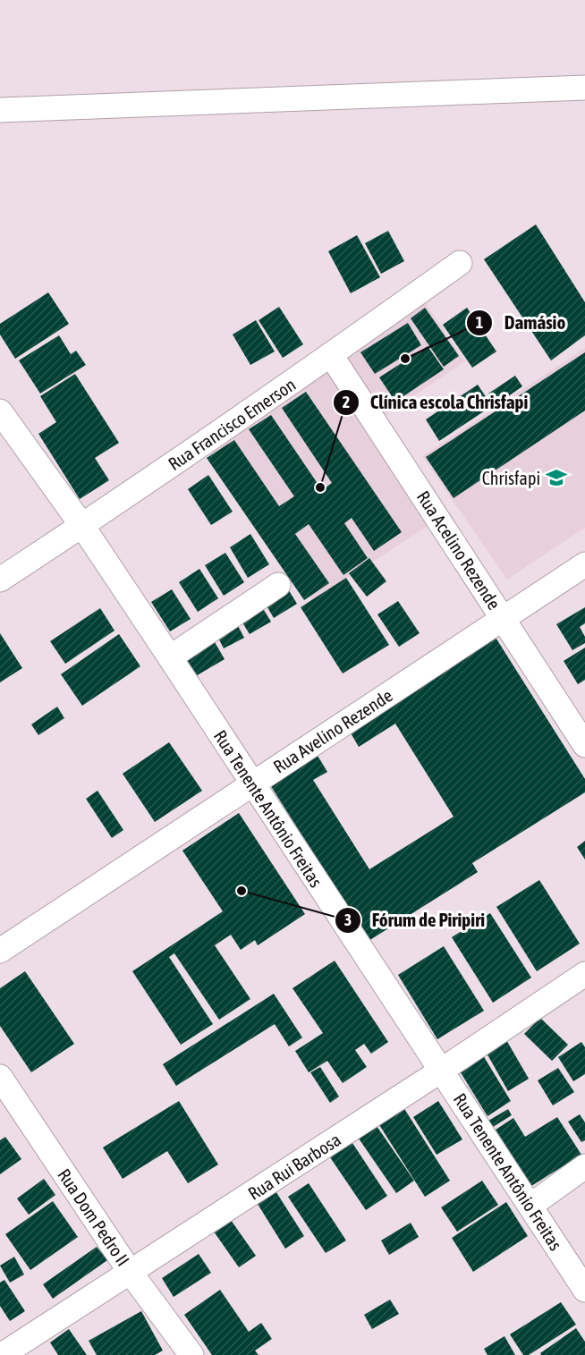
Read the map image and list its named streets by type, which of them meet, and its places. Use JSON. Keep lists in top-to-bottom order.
{
  "streets": {
    "street": [
      "Rua Francisco Emerson",
      "Rua Acelino Rezende",
      "Rua Avelino Rezende",
      "Rua Tenente Antônio Freitas",
      "Rua Rui Barbosa",
      "Rua Dom Pedro II"
    ]
  },
  "crossings": [
    ["Rua Francisco Emerson", "Rua Acelino Rezende"],
    ["Rua Francisco Emerson", "Rua Tenente Antônio Freitas"],
    ["Rua Acelino Rezende", "Rua Avelino Rezende"],
    ["Rua Avelino Rezende", "Rua Tenente Antônio Freitas"],
    ["Rua Tenente Antônio Freitas", "Rua Rui Barbosa"],
    ["Rua Rui Barbosa", "Rua Dom Pedro II"]
  ],
  "places": {
    "other": ["Damásio", "Clínica escola Chrisfapi", "Fórum de Piripiri"],
    "school or university": ["Chrisfapi"]
  }
}
